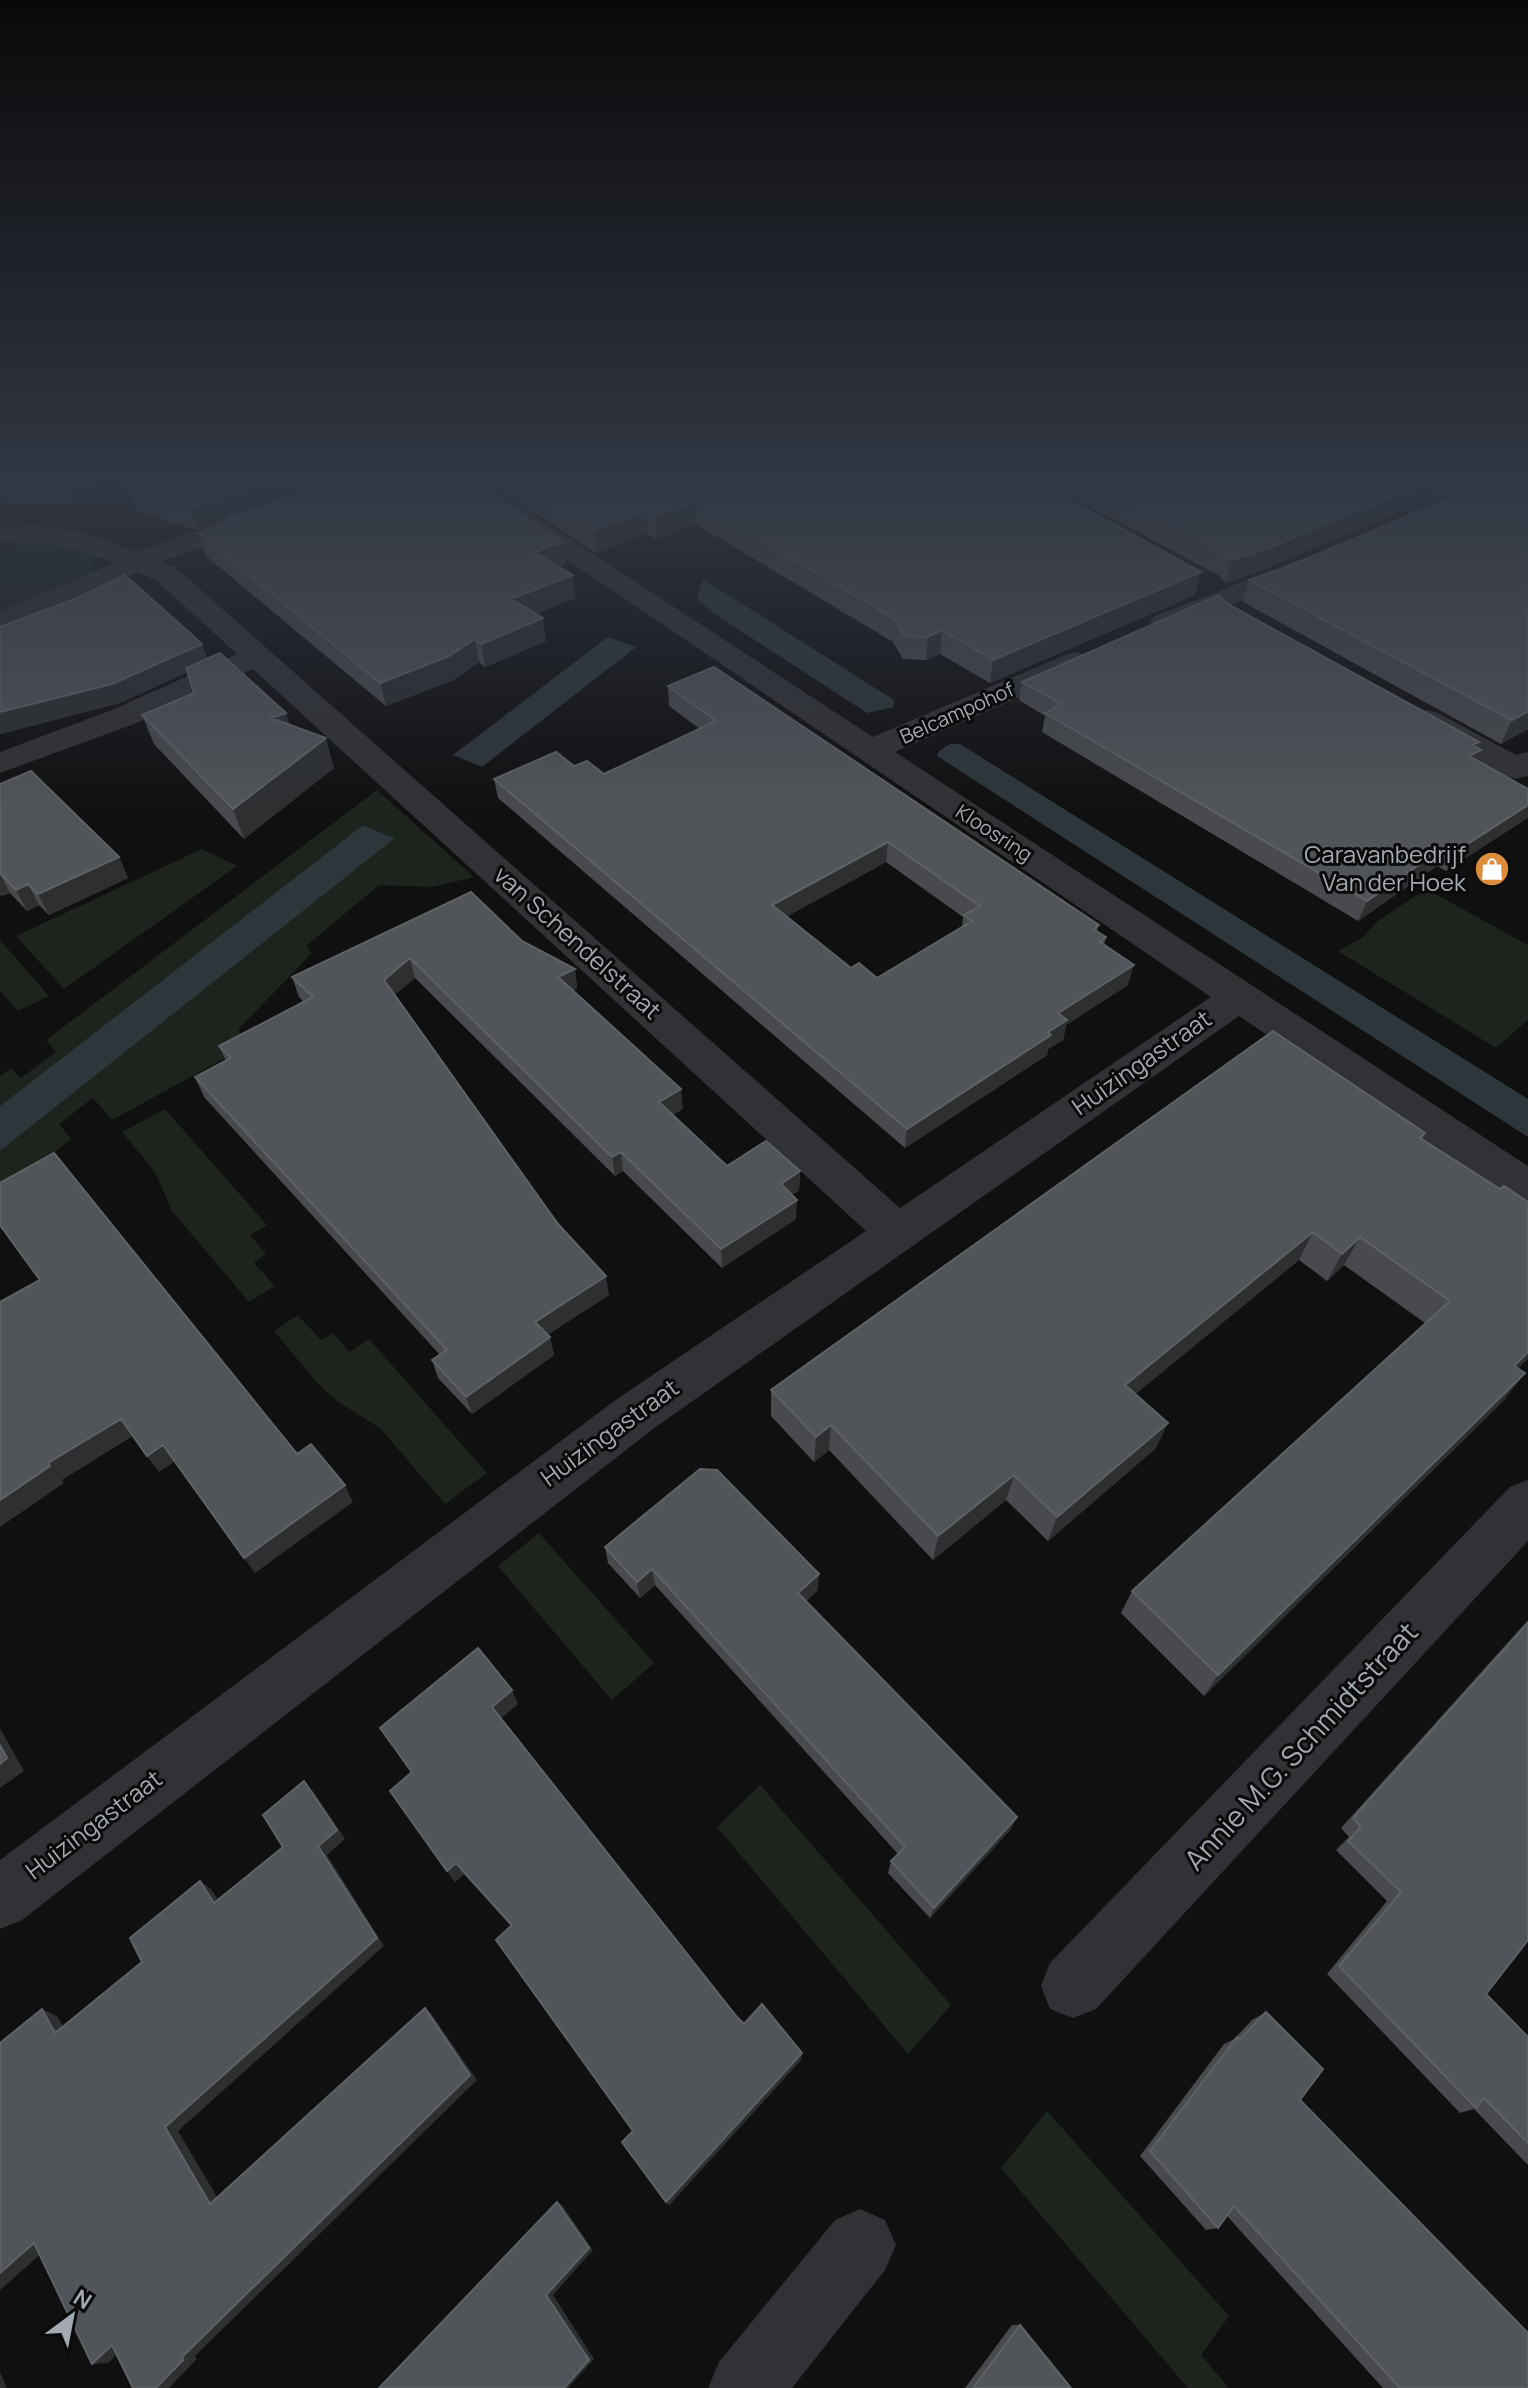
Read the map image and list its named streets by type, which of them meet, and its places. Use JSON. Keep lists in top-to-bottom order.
{
  "streets": {
    "street": [
      "Belcampohof",
      "Kloosring",
      "van Schendelstraat",
      "Huizingastraat",
      "Annie M.G. Schmidtstraat"
    ]
  },
  "crossings": [
    ["Belcampohof", "Kloosring"],
    ["Kloosring", "Huizingastraat"],
    ["van Schendelstraat", "Huizingastraat"]
  ],
  "places": {
    "shop": ["Caravanbedrijf Van der Hoek"]
  },
  "north": "top right"
}
